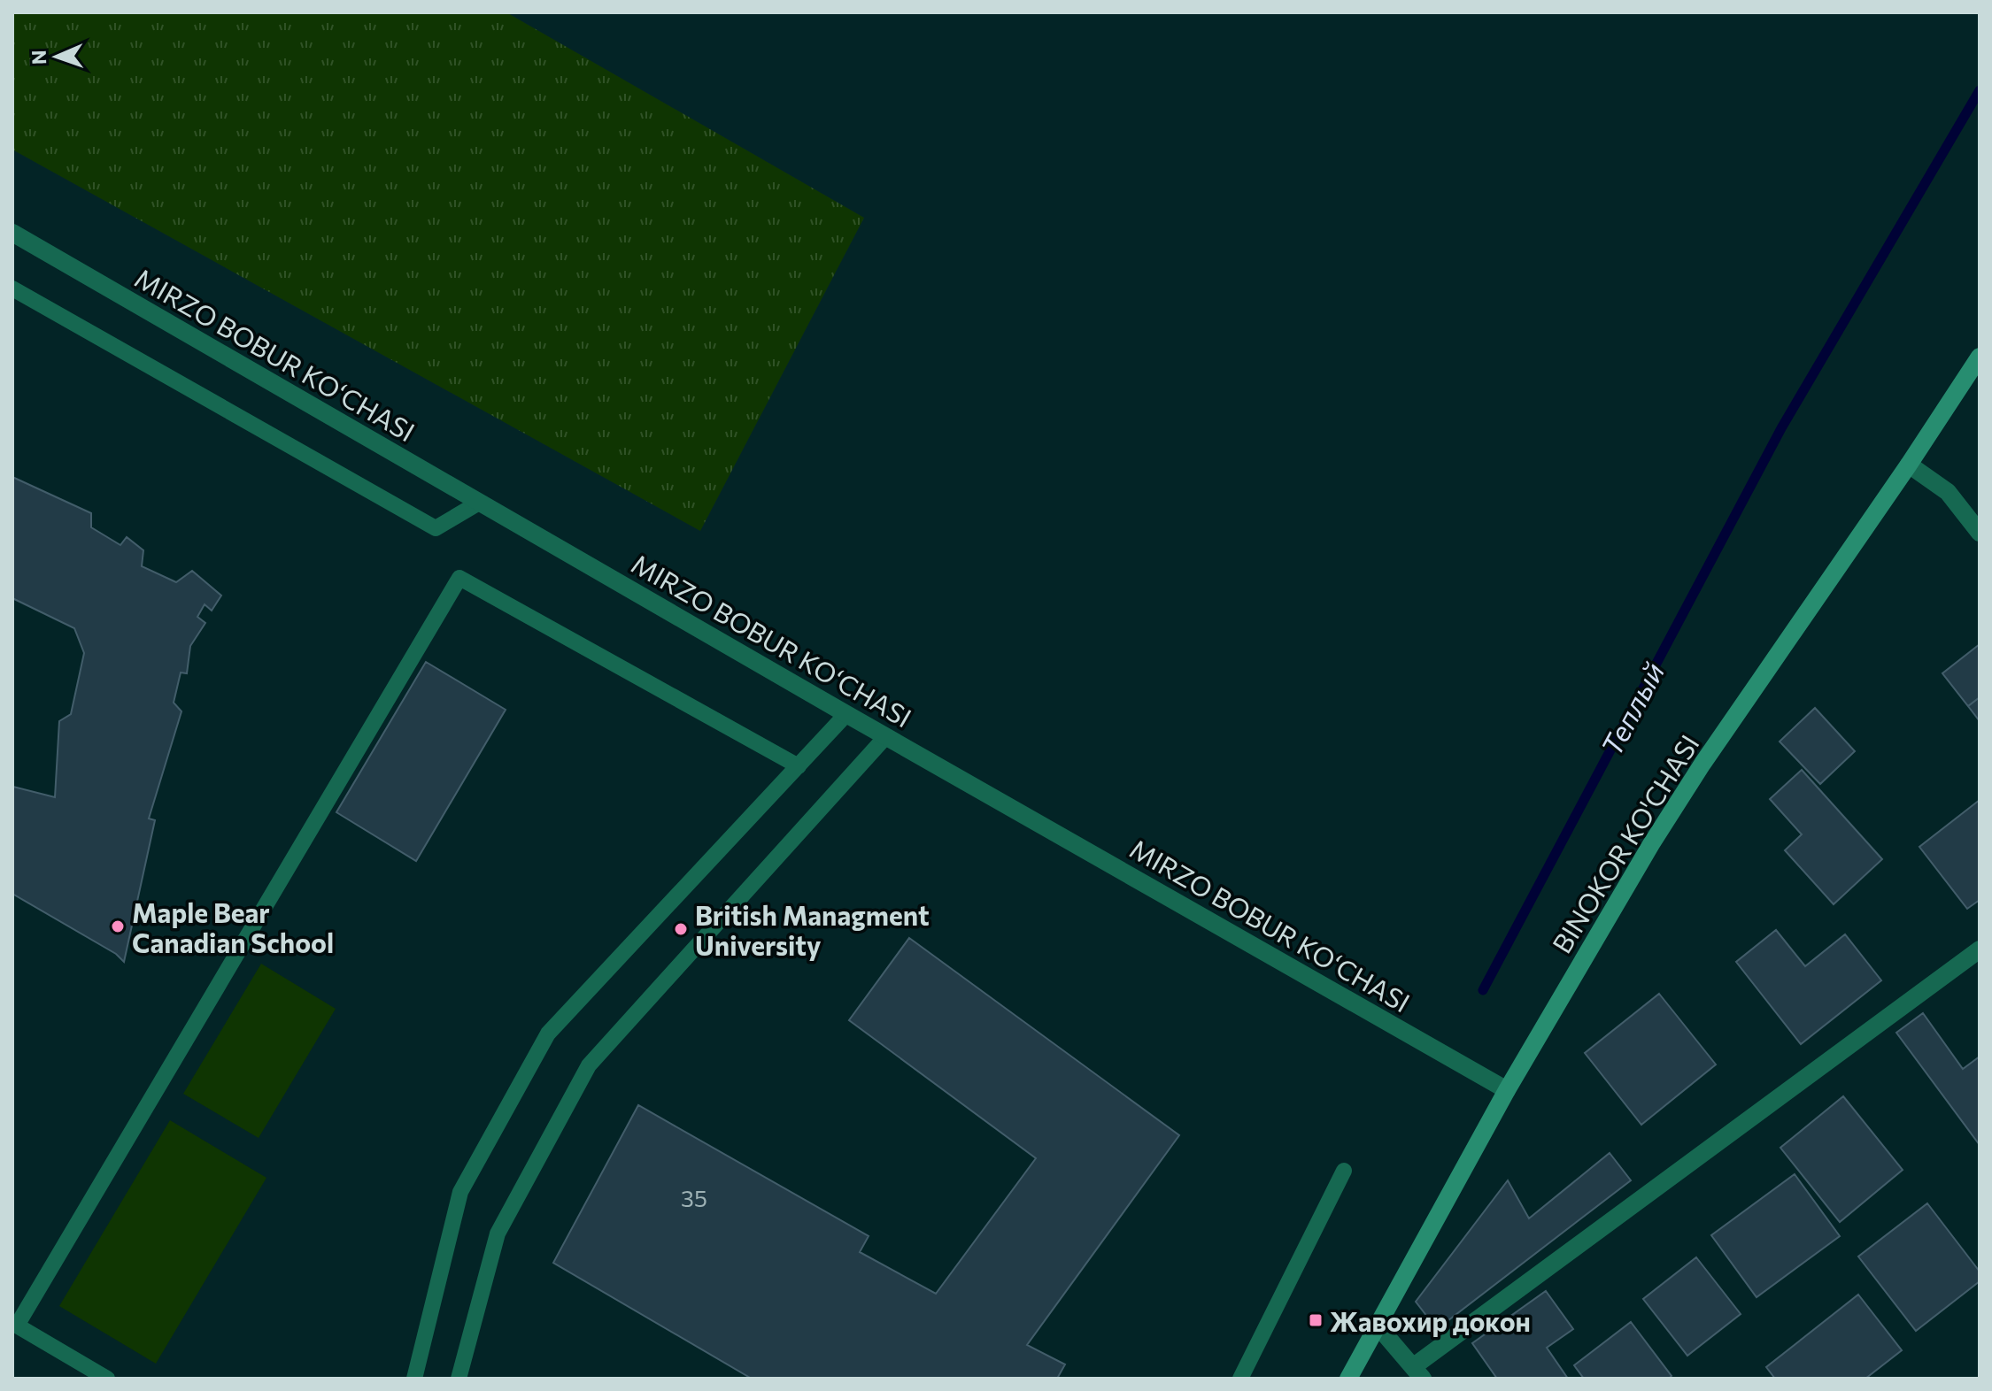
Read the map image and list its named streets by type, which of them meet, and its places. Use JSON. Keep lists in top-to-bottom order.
{
  "streets": {
    "main road": ["BINOKOR KO'CHASI"],
    "street": ["MIRZO BOBUR KO‘CHASI"]
  },
  "crossings": [
    ["MIRZO BOBUR KO‘CHASI", "BINOKOR KO'CHASI"]
  ],
  "water": ["Теплый"],
  "places": {
    "other": ["Maple Bear Canadian School", "British Managment University"],
    "transit": ["Жавохир докон"]
  },
  "house_numbers": ["35"],
  "north": "left"
}
